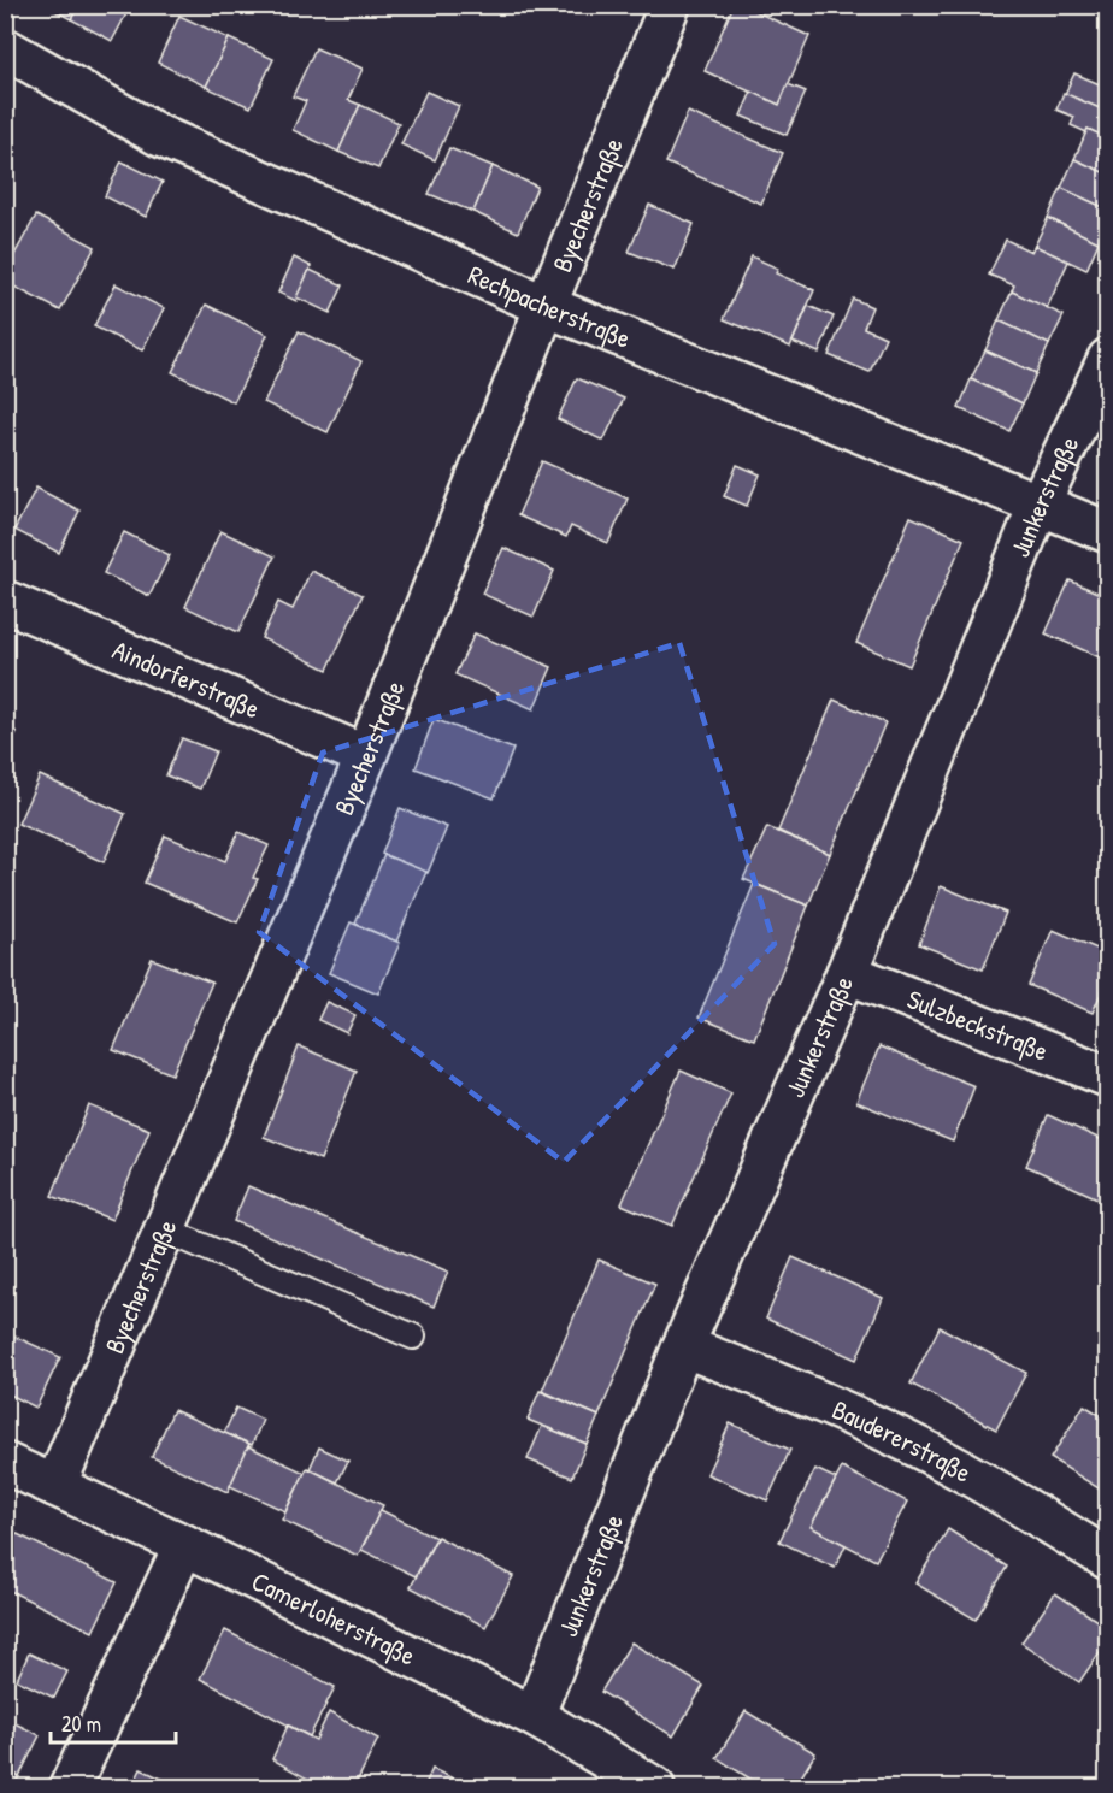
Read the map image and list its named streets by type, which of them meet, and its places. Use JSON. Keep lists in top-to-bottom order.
{
  "streets": {
    "street": [
      "Byecherstraße",
      "Rechpacherstraße",
      "Junkerstraße",
      "Aindorferstraße",
      "Sulzbeckstraße",
      "Baudererstraße",
      "Camerloherstraße"
    ]
  },
  "crossings": [
    ["Byecherstraße", "Rechpacherstraße"],
    ["Byecherstraße", "Aindorferstraße"],
    ["Byecherstraße", "Camerloherstraße"],
    ["Rechpacherstraße", "Junkerstraße"],
    ["Junkerstraße", "Sulzbeckstraße"],
    ["Junkerstraße", "Baudererstraße"],
    ["Junkerstraße", "Camerloherstraße"]
  ],
  "scale_bar": "20 m"
}
